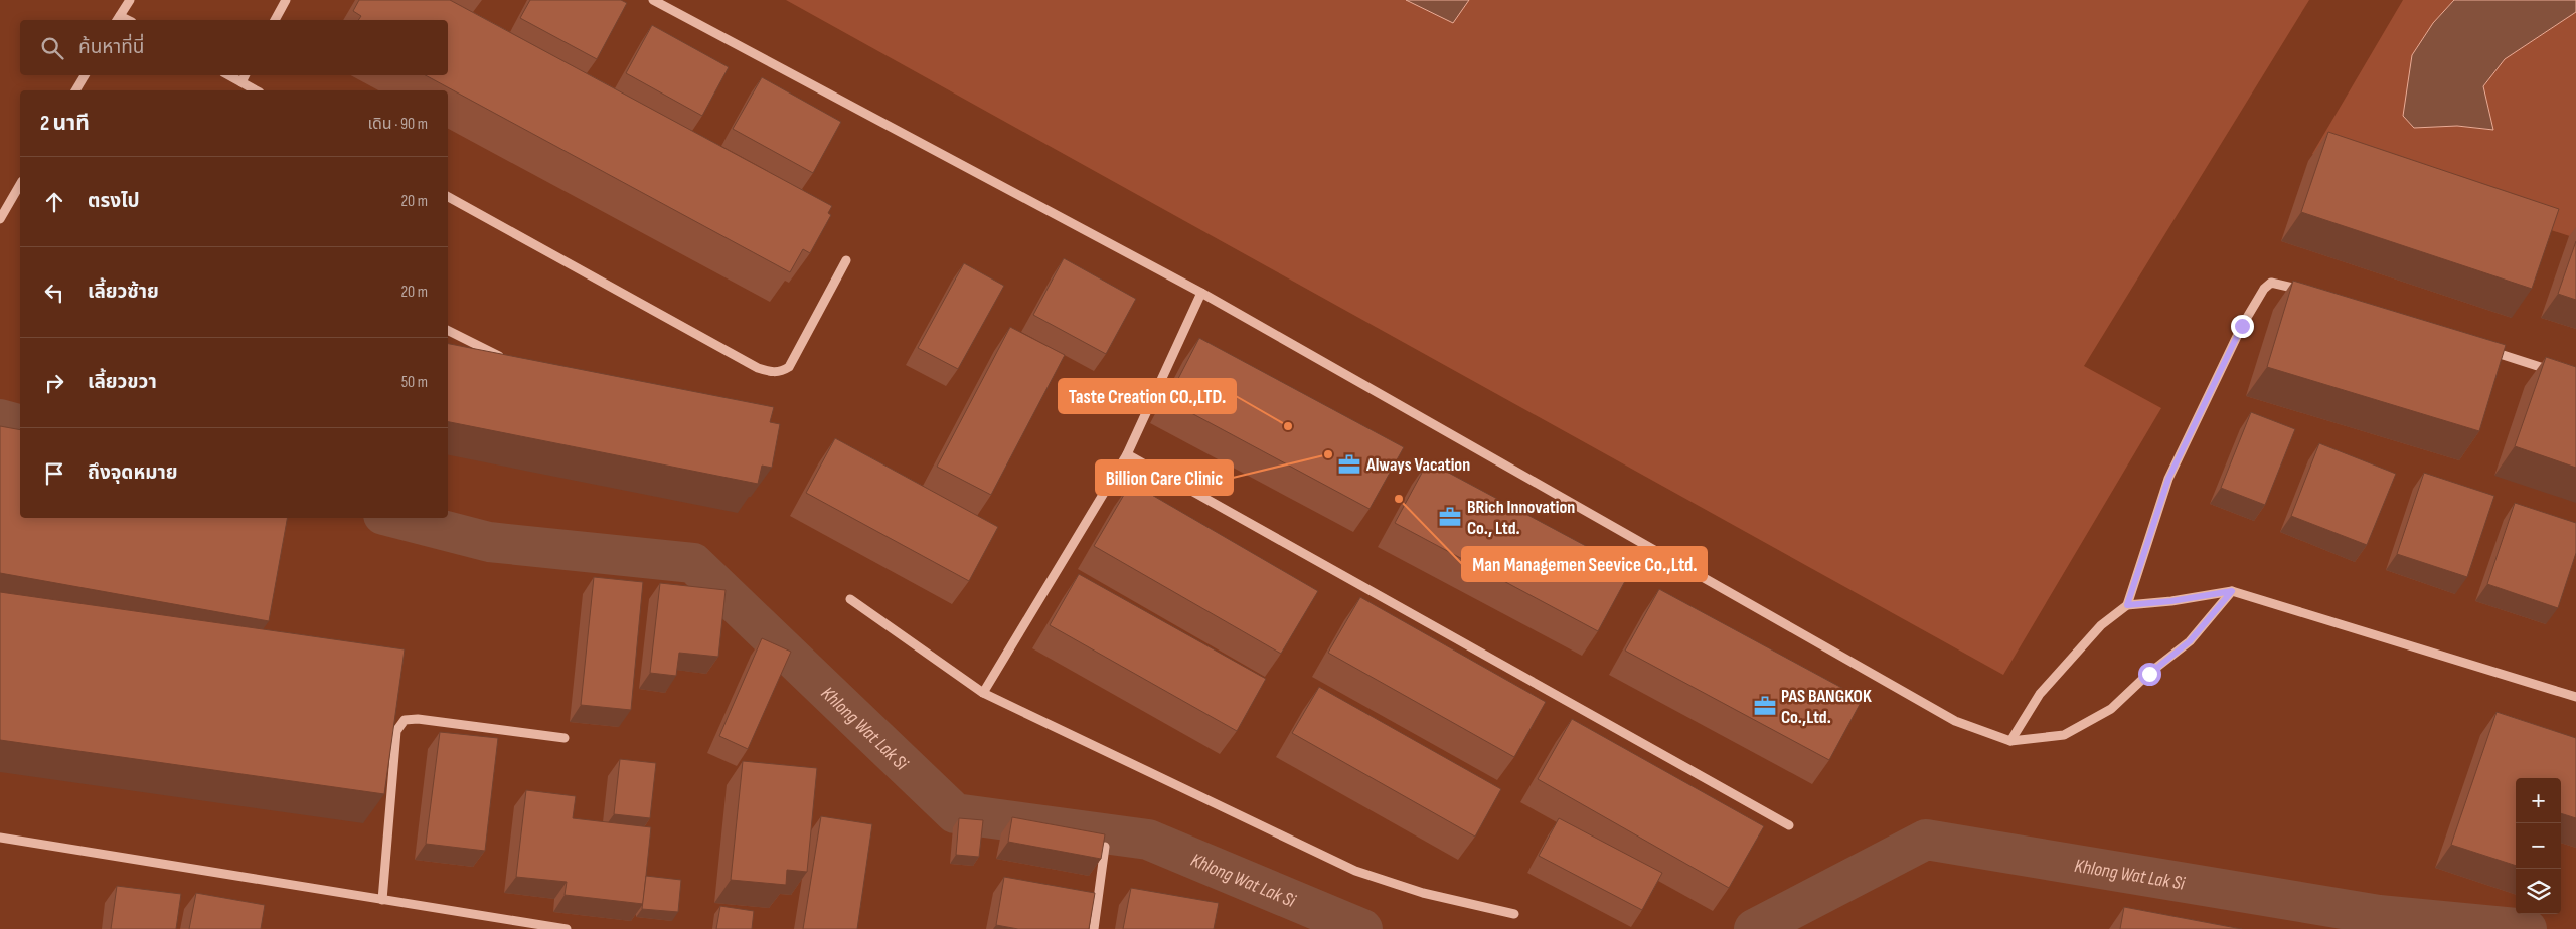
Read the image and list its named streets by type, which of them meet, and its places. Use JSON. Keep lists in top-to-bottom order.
{
  "water": ["Khlong Wat Lak Si"],
  "places": {
    "other": ["Taste Creation CO.,LTD.", "Billion Care Clinic", "Man Managemen Seevice Co.,Ltd."],
    "office": ["Always Vacation", "BRich Innovation Co., Ltd.", "PAS BANGKOK Co.,Ltd."]
  },
  "page": {
    "search": "ค้นหาที่นี่",
    "heading": ["2 นาที", "เดิน · 90 m"],
    "list": [
      ["ตรงไป", "20 m"],
      ["เลี้ยวซ้าย", "20 m"],
      ["เลี้ยวขวา", "50 m"],
      "ถึงจุดหมาย"
    ],
    "map_buttons": ["+", "−"]
  }
}
